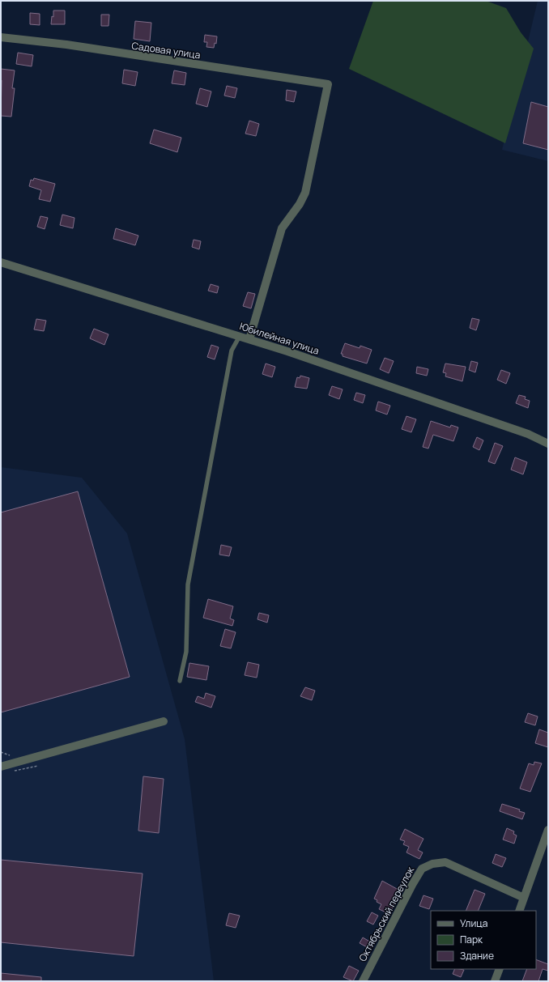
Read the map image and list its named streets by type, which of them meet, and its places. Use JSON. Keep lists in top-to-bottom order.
{
  "streets": {
    "street": ["Садовая улица", "Юбилейная улица", "Октябрьский переулок"]
  },
  "crossings": [
    ["Садовая улица", "Юбилейная улица"]
  ],
  "legend": ["Улица", "Парк", "Здание"]
}
